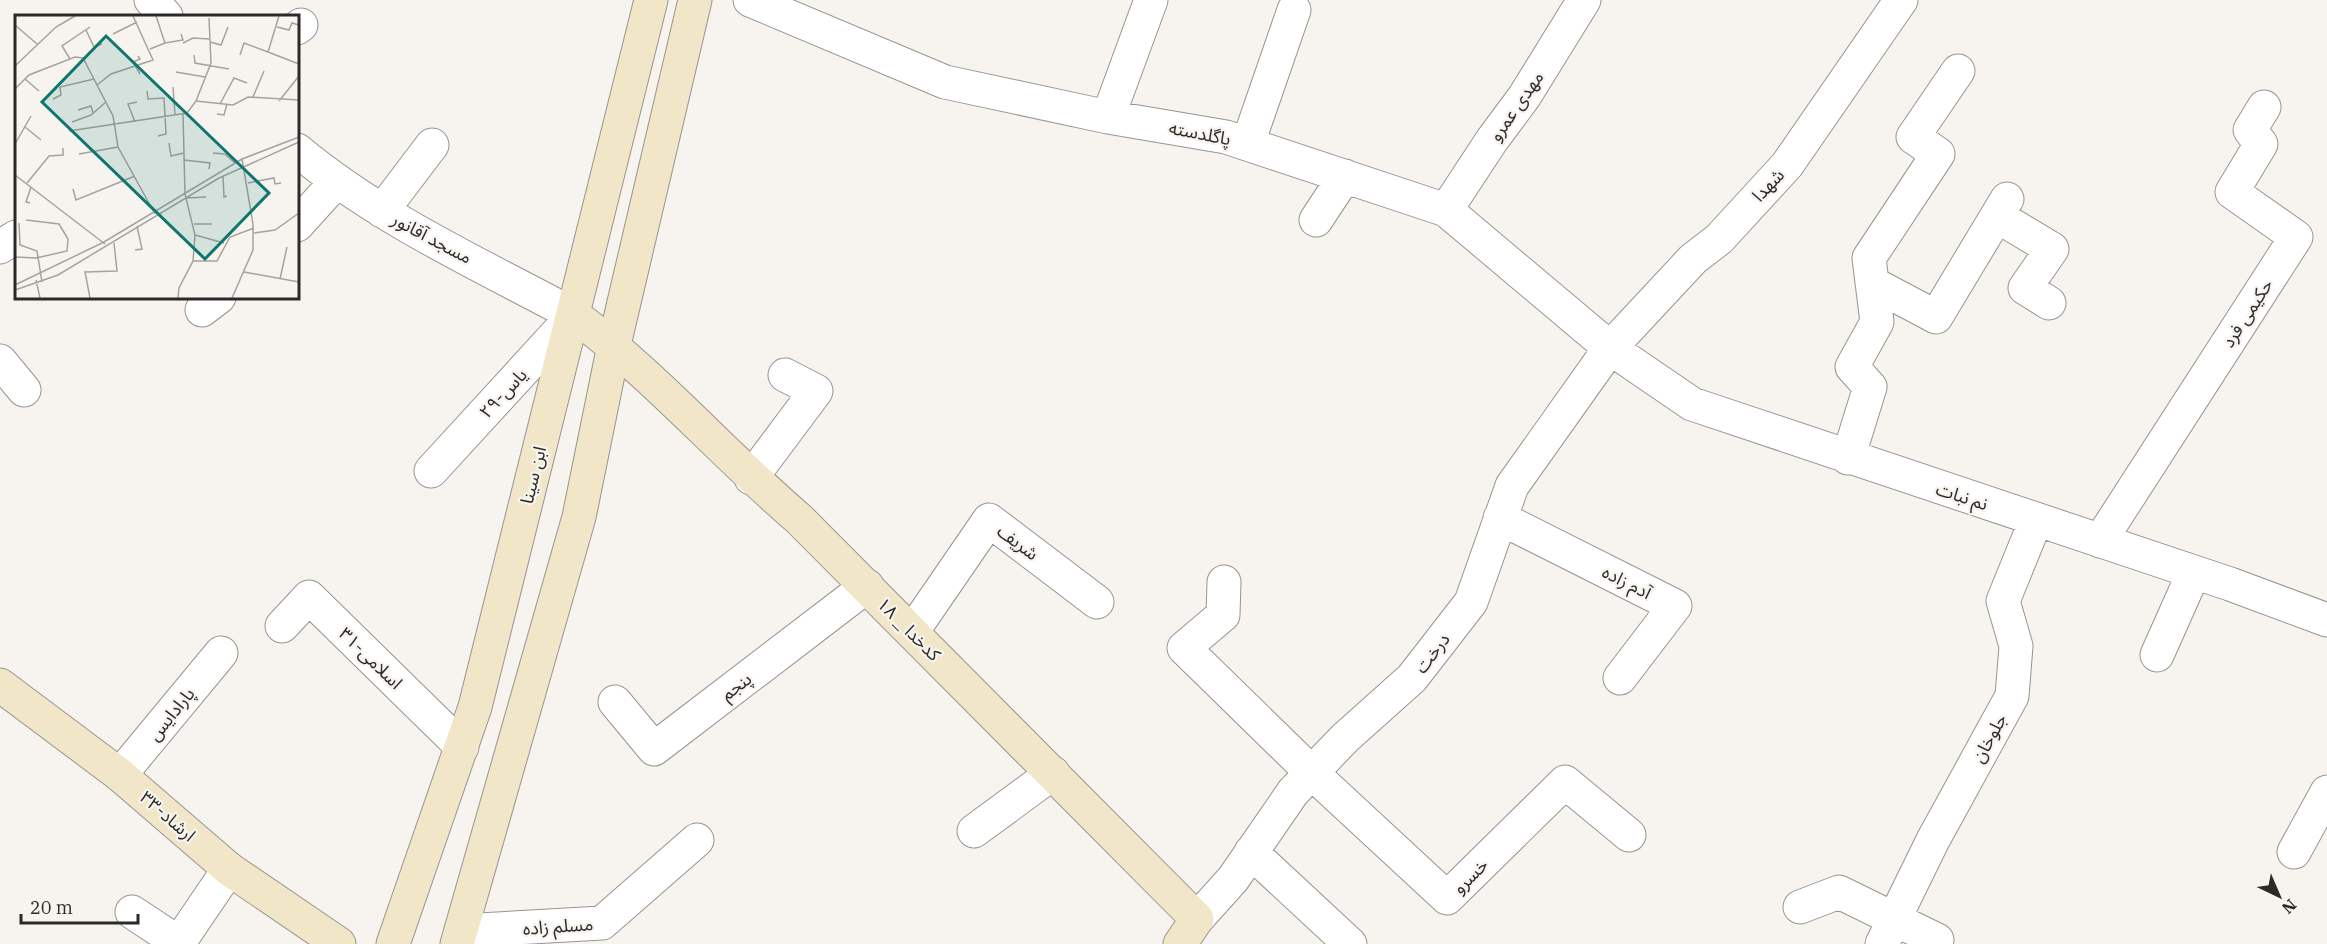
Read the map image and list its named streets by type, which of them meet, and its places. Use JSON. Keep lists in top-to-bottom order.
{
  "streets": {
    "main road": ["ابن سینا", "۱۸ _ کدخدا", "۳۳-ارشاد"],
    "street": [
      "مهدی عمرو",
      "پاگلدسته",
      "شهدا",
      "مسجد آقانور",
      "حکیمی فرد",
      "۲۹-یاس",
      "نم نبات",
      "شریف",
      "آدم زاده",
      "درخت",
      "۳۱-اسلامی",
      "پنجم",
      "پارادایس",
      "جلوخان",
      "خسرو",
      "مسلم زاده"
    ]
  },
  "crossings": [
    ["مهدی عمرو", "پاگلدسته"],
    ["پاگلدسته", "شهدا"],
    ["پاگلدسته", "نم نبات"],
    ["پاگلدسته", "درخت"],
    ["شهدا", "نم نبات"],
    ["شهدا", "درخت"],
    ["مسجد آقانور", "۲۹-یاس"],
    ["مسجد آقانور", "ابن سینا"],
    ["مسجد آقانور", "۱۸ _ کدخدا"],
    ["حکیمی فرد", "نم نبات"],
    ["۲۹-یاس", "ابن سینا"],
    ["۲۹-یاس", "۱۸ _ کدخدا"],
    ["ابن سینا", "۱۸ _ کدخدا"],
    ["ابن سینا", "۳۱-اسلامی"],
    ["نم نبات", "درخت"],
    ["نم نبات", "جلوخان"],
    ["شریف", "۱۸ _ کدخدا"],
    ["آدم زاده", "درخت"],
    ["۱۸ _ کدخدا", "درخت"],
    ["۱۸ _ کدخدا", "پنجم"],
    ["درخت", "خسرو"],
    ["پارادایس", "۳۳-ارشاد"]
  ],
  "scale_bar": "20 m",
  "north": "bottom right"
}
